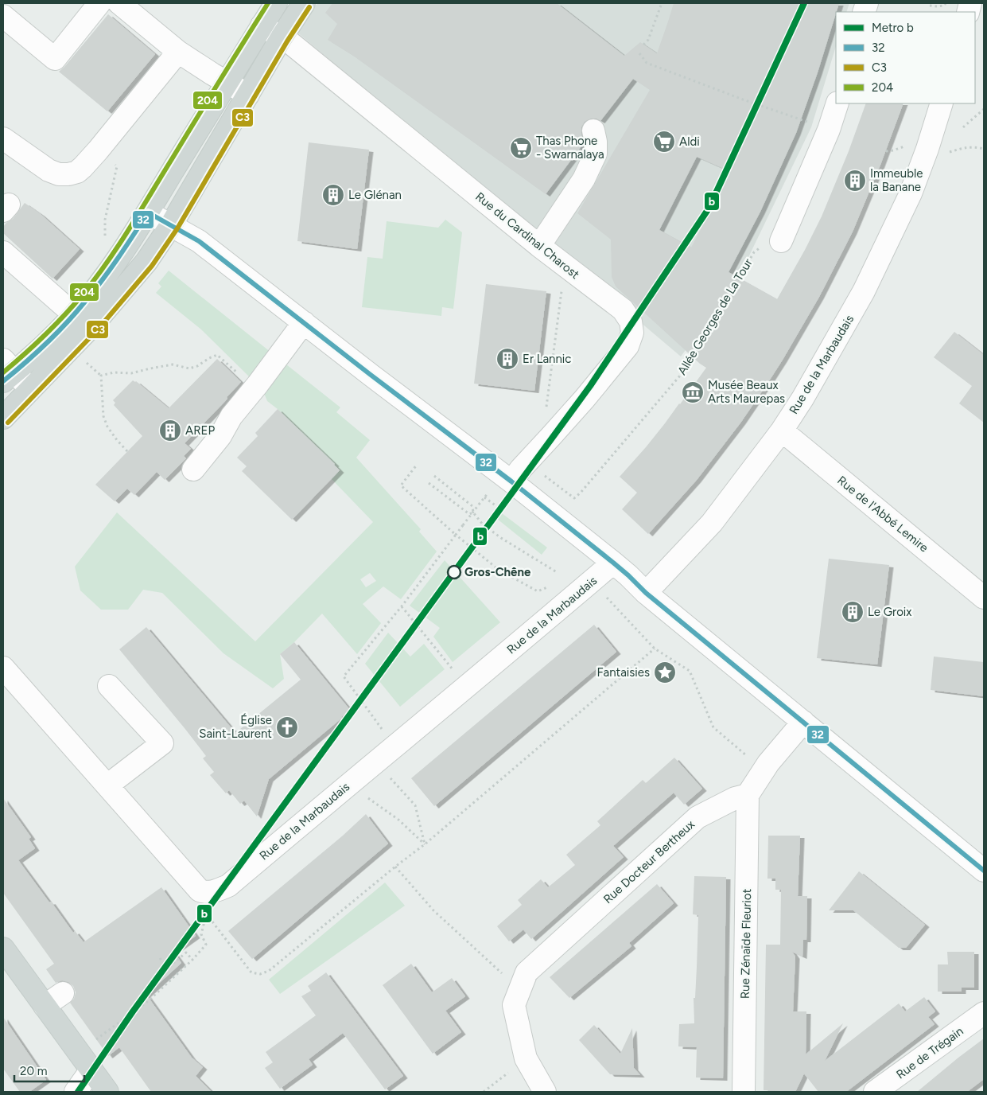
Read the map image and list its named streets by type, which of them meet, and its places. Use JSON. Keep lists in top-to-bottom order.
{
  "streets": {
    "street": [
      "Rue du Cardinal Charost",
      "Rue de la Marbaudais",
      "Rue de l'Abbé Lemire",
      "Rue Docteur Bertheux",
      "Rue Zénaïde Fleuriot",
      "Rue de Trégain"
    ],
    "path": ["Allée Georges de La Tour"]
  },
  "crossings": [
    ["Rue du Cardinal Charost", "Allée Georges de La Tour"],
    ["Rue de la Marbaudais", "Rue de l'Abbé Lemire"],
    ["Rue Docteur Bertheux", "Rue Zénaïde Fleuriot"]
  ],
  "places": {
    "supermarket": ["Aldi", "Thas Phone - Swarnalaya"],
    "building": [
      "Immeuble la Banane",
      "Le Glénan",
      "Er Lannic",
      "AREP",
      "Le Groix"
    ],
    "museum": ["Musée Beaux Arts Maurepas"],
    "other": ["Gros-Chêne"],
    "place": ["Fantaisies"],
    "church": ["Église Saint-Laurent"]
  },
  "lines": [
    "metro line b",
    "transit line 204",
    "transit line C3",
    "transit line 32"
  ],
  "legend": [
    "Metro b",
    "32",
    "C3",
    "204"
  ],
  "scale_bar": "20 m"
}
